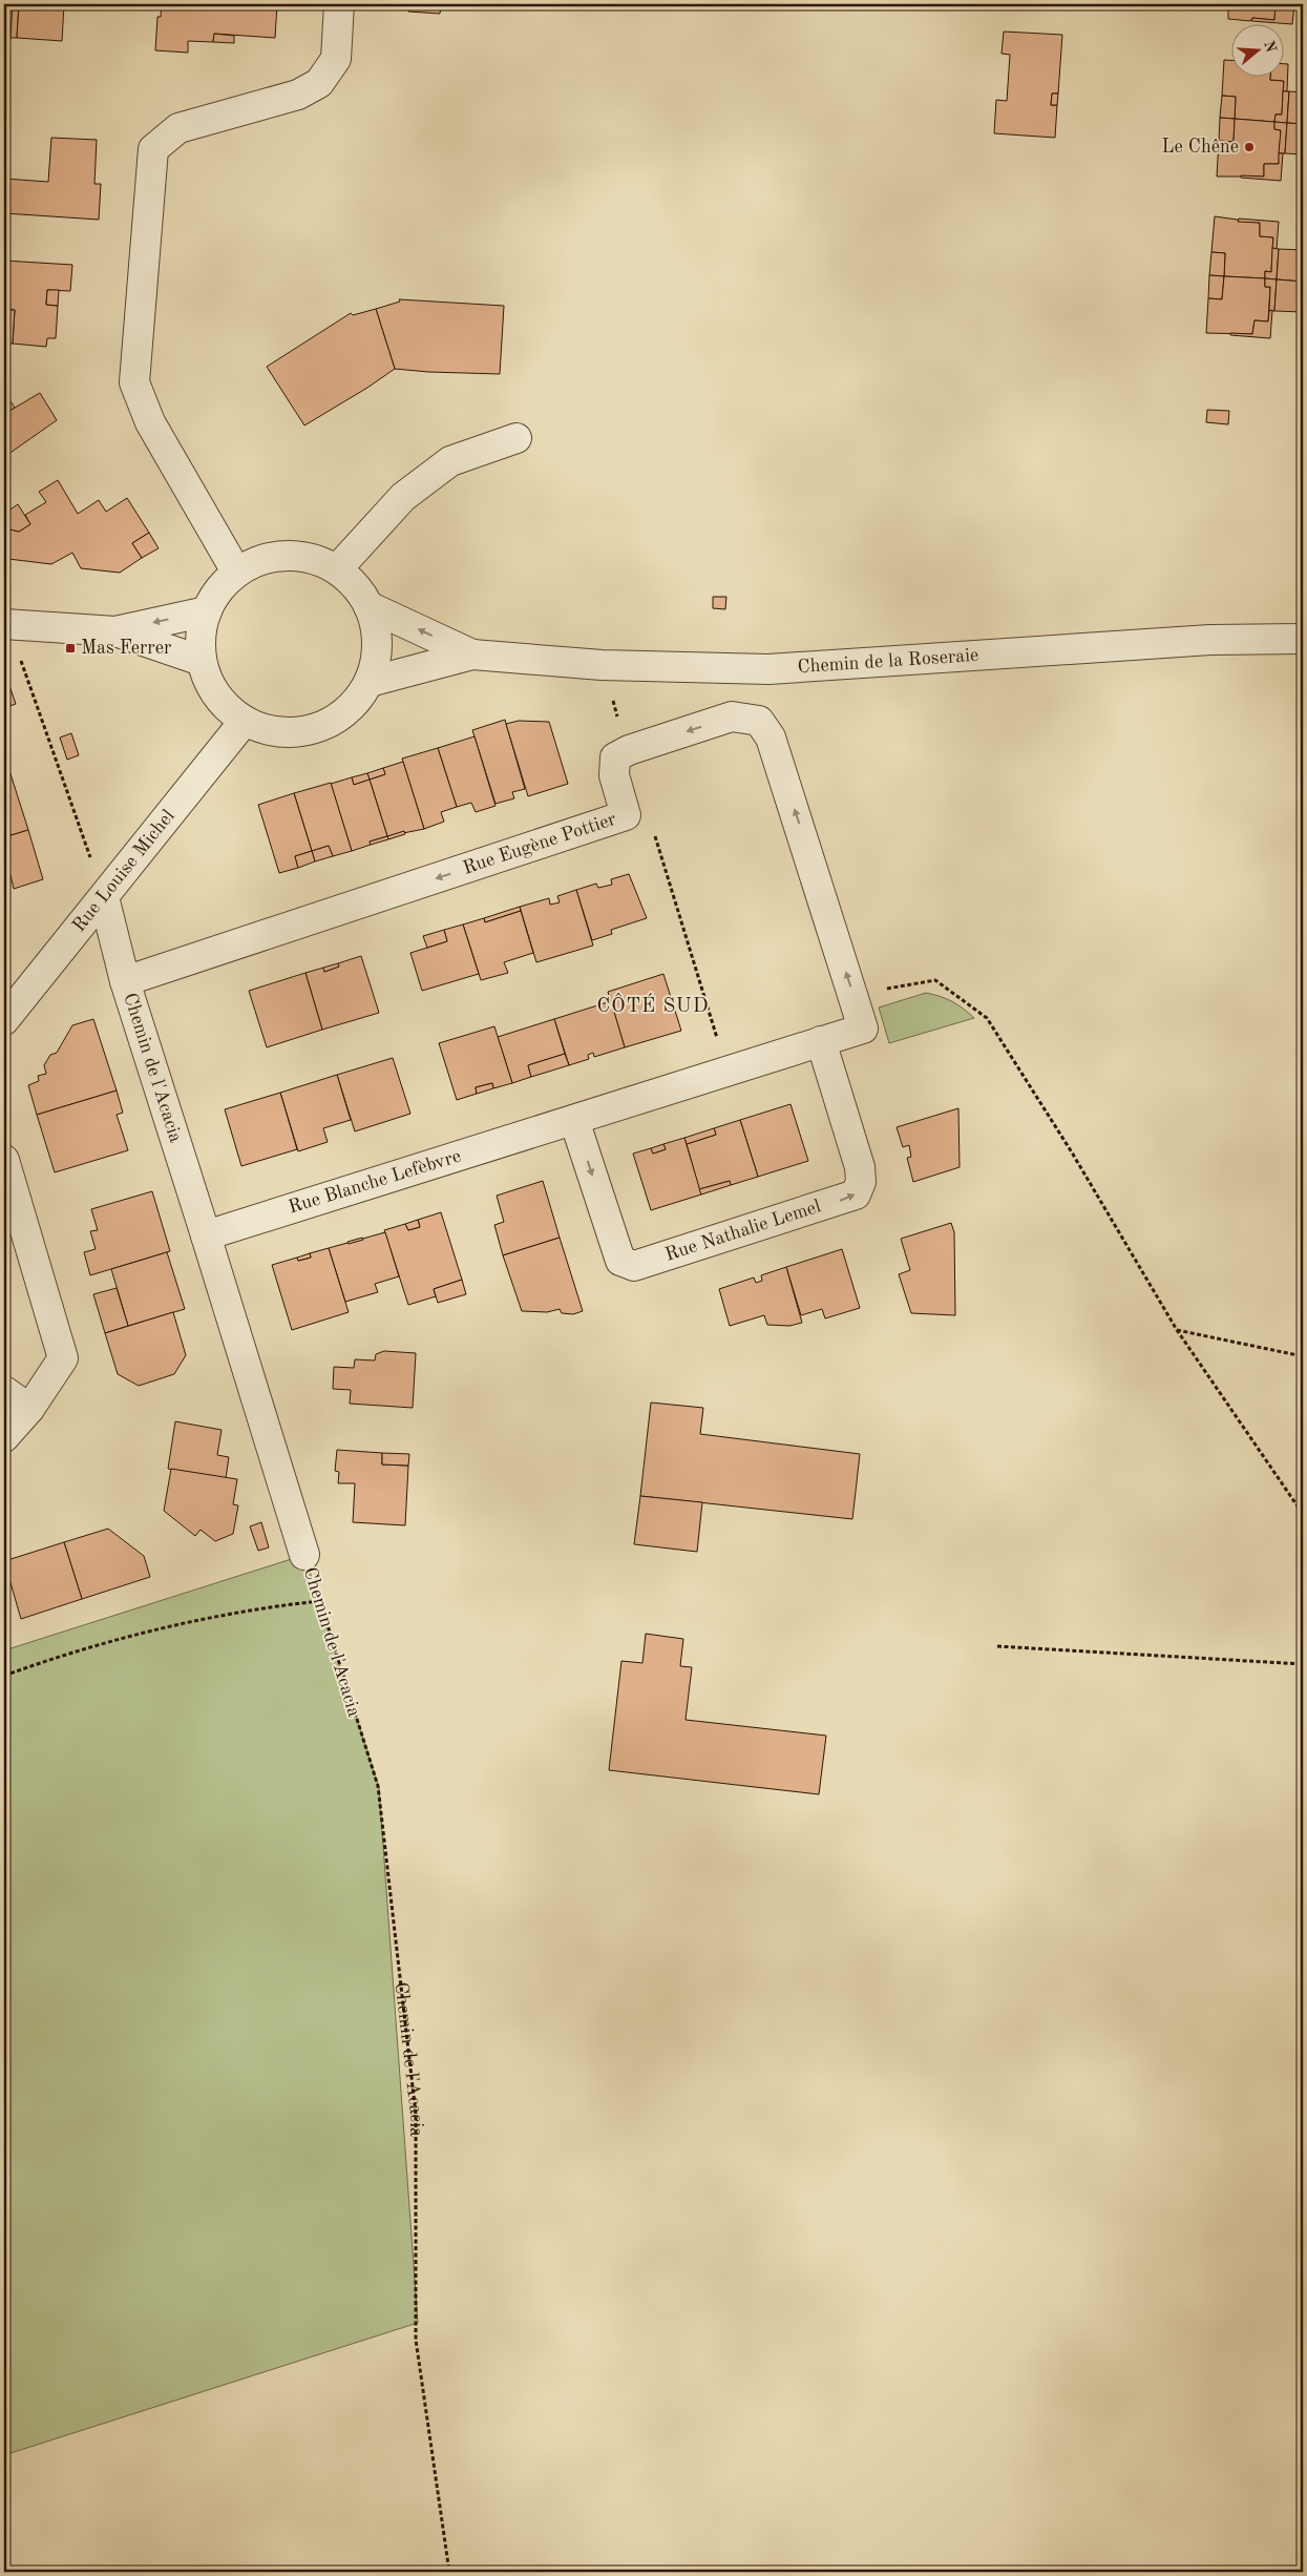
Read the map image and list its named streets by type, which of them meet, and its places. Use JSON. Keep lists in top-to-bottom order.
{
  "streets": {
    "street": [
      "Chemin de la Roseraie",
      "Rue Eugène Pottier",
      "Rue Louise Michel",
      "Chemin de l'Acacia",
      "Rue Blanche Lefèbvre",
      "Rue Nathalie Lemel"
    ]
  },
  "crossings": [
    ["Chemin de la Roseraie", "Rue Louise Michel"],
    ["Rue Eugène Pottier", "Chemin de l'Acacia"],
    ["Rue Louise Michel", "Chemin de l'Acacia"],
    ["Chemin de l'Acacia", "Rue Blanche Lefèbvre"],
    ["Rue Blanche Lefèbvre", "Rue Nathalie Lemel"]
  ],
  "one_way": ["Rue Eugène Pottier"],
  "districts": ["CÔTÉ SUD"],
  "places": {
    "other": ["Le Chêne"],
    "transit": ["Mas Ferrer"]
  },
  "north": "right"
}
